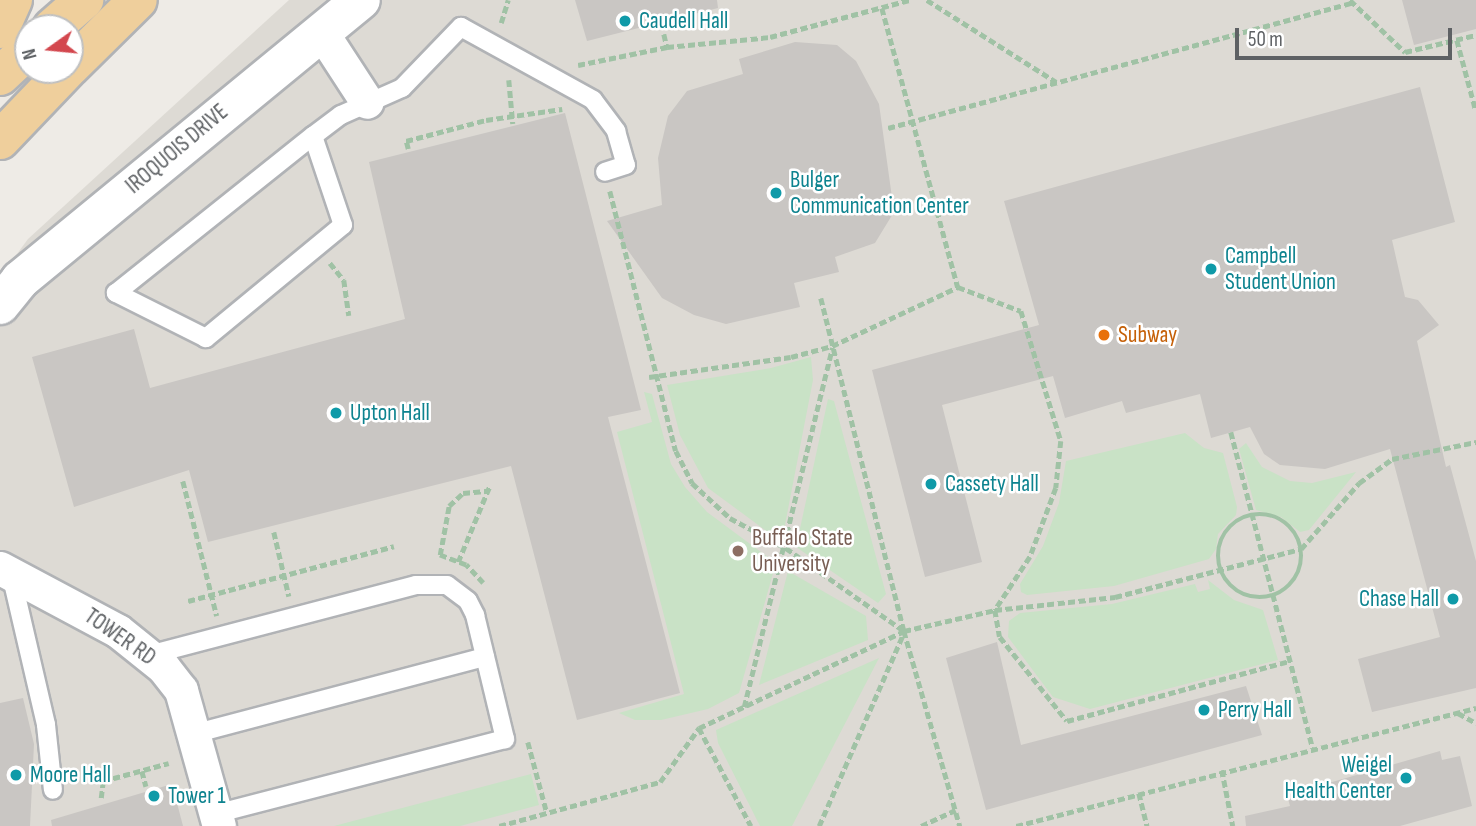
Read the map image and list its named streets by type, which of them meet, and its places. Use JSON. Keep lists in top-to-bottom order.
{
  "streets": {
    "street": ["IROQUOIS DRIVE", "TOWER RD"]
  },
  "places": [
    "Caudell Hall",
    "Bulger Communication Center",
    "Campbell Student Union",
    "Subway",
    "Upton Hall",
    "Cassety Hall",
    "Buffalo State University",
    "Chase Hall",
    "Perry Hall",
    "Moore Hall",
    "Weigel Health Center",
    "Tower 1"
  ],
  "scale_bar": "50 m",
  "north": "left"
}
